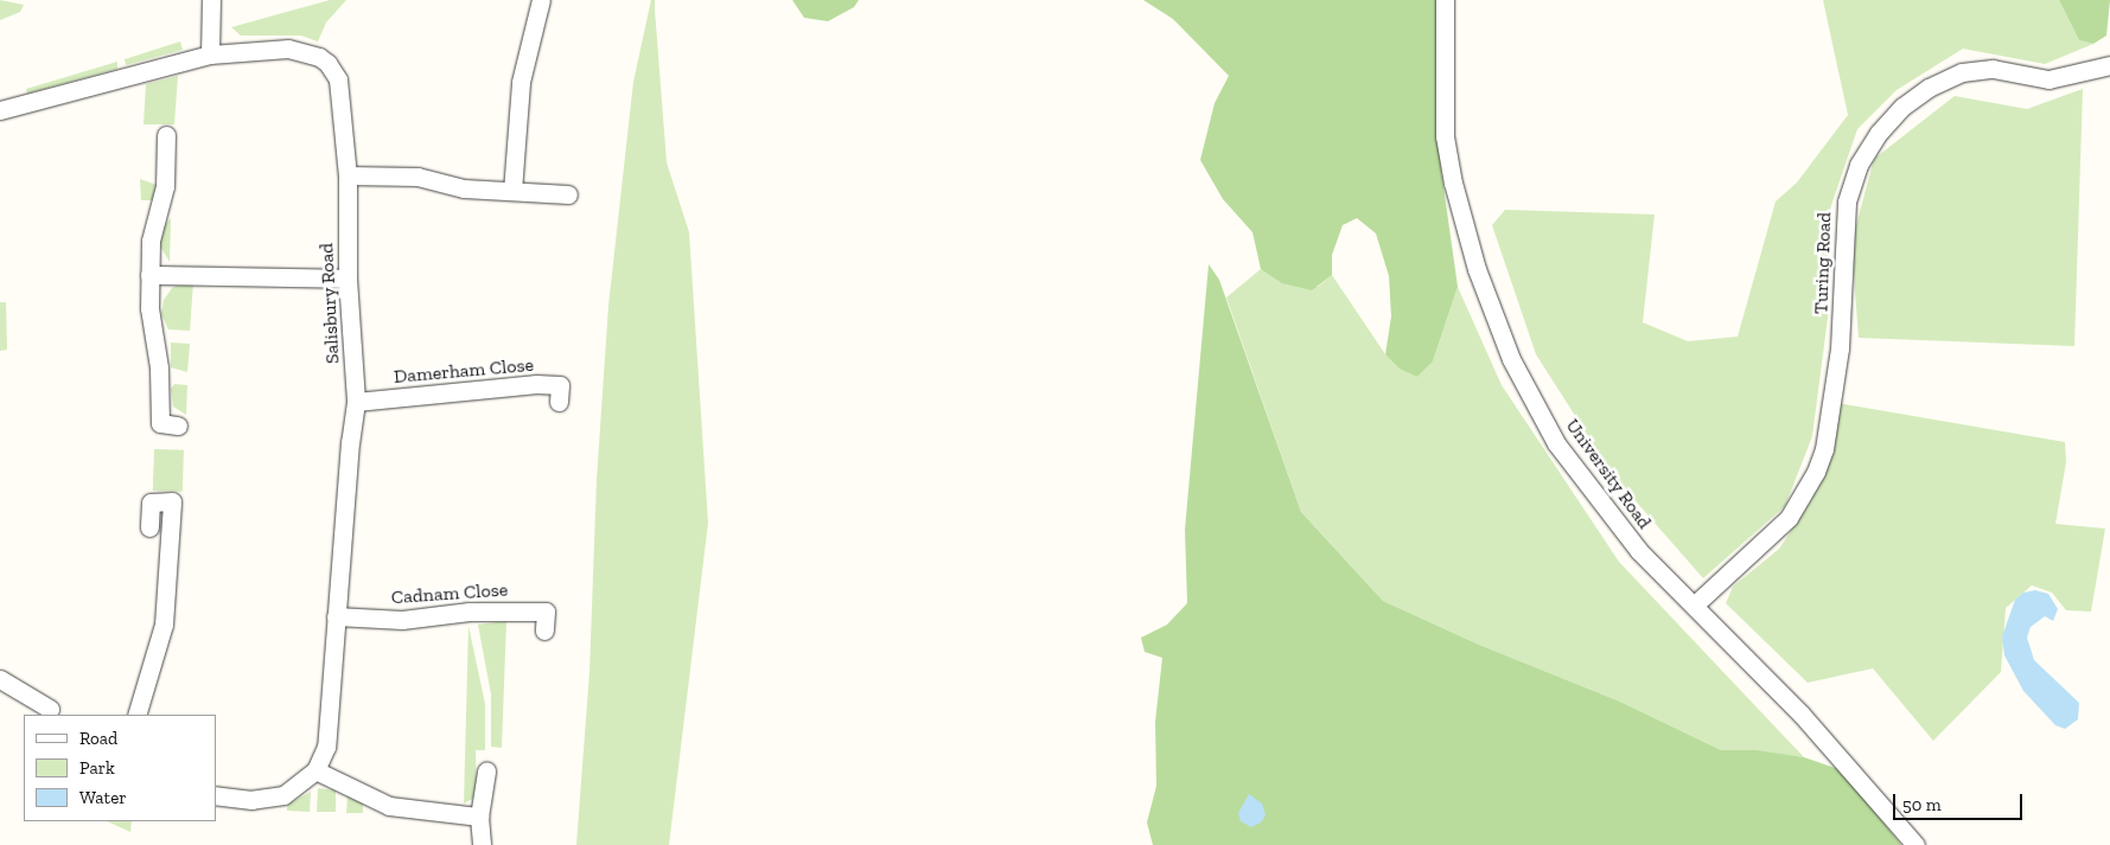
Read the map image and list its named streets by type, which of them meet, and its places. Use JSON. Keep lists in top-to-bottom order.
{
  "streets": {
    "street": [
      "Turing Road",
      "Salisbury Road",
      "Damerham Close",
      "University Road",
      "Cadnam Close"
    ]
  },
  "crossings": [
    ["Turing Road", "University Road"],
    ["Salisbury Road", "Damerham Close"],
    ["Salisbury Road", "Cadnam Close"]
  ],
  "legend": ["Road", "Park", "Water"],
  "scale_bar": "50 m"
}
